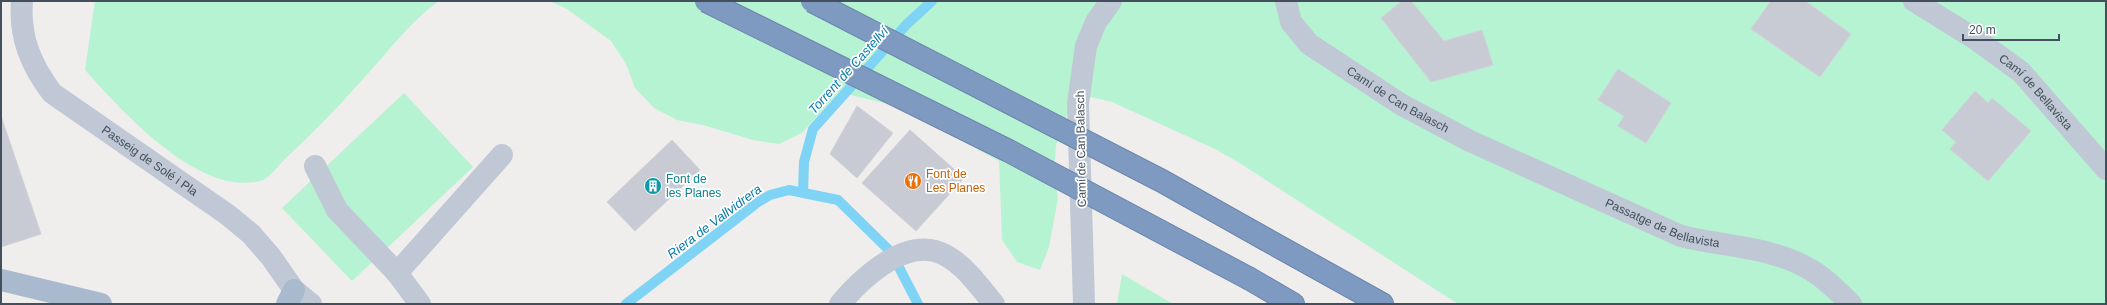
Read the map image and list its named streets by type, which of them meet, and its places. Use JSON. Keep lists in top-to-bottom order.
{
  "streets": {
    "street": [
      "Camí de Bellavista",
      "Camí de Can Balasch",
      "Passeig de Solé i Pla",
      "Passatge de Bellavista"
    ]
  },
  "crossings": [
    ["Camí de Can Balasch", "Passatge de Bellavista"]
  ],
  "water": ["Torrent de Castellví", "Riera de Vallvidrera"],
  "places": {
    "restaurant": ["Font de Les Planes"],
    "building": ["Font de les Planes"]
  },
  "scale_bar": "20 m"
}
